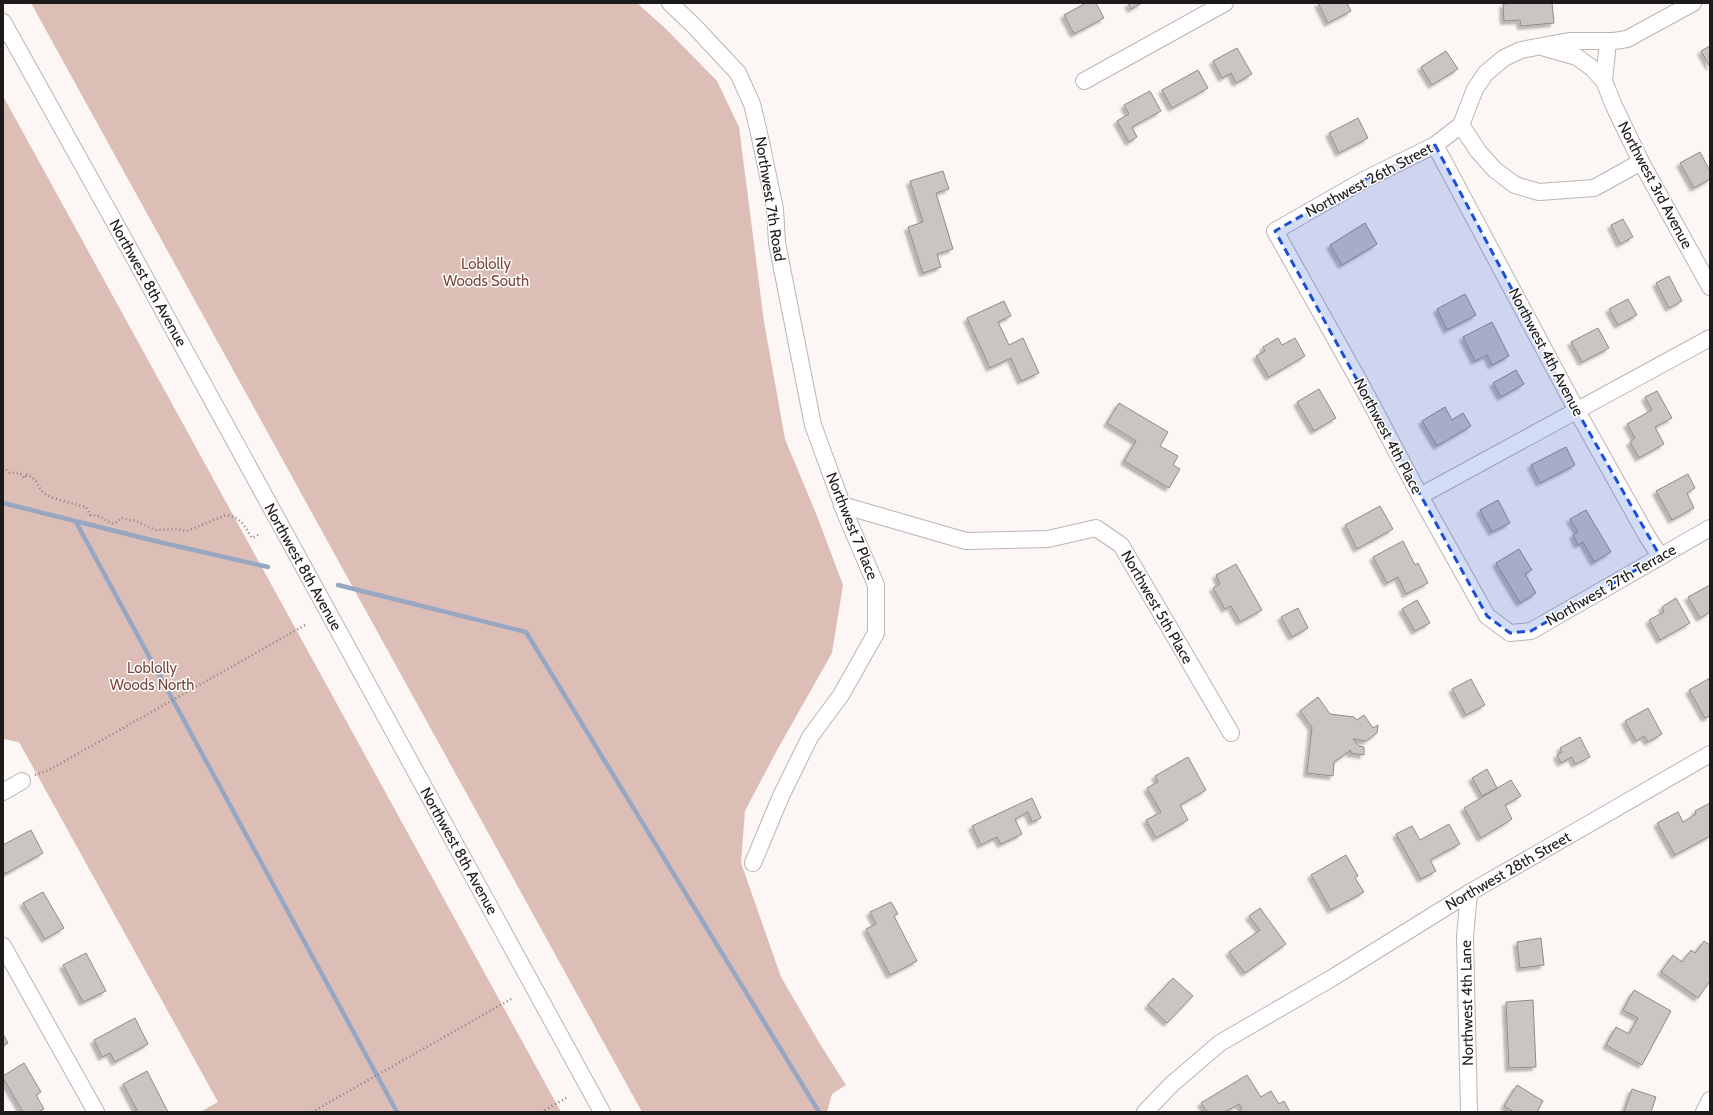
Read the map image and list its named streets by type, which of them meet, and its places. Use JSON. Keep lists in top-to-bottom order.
{
  "streets": {
    "street": [
      "Northwest 26th Street",
      "Northwest 3rd Avenue",
      "Northwest 7th Road",
      "Northwest 8th Avenue",
      "Northwest 4th Avenue",
      "Northwest 4th Place",
      "Northwest 7 Place",
      "Northwest 27th Terrace",
      "Northwest 5th Place",
      "Northwest 28th Street",
      "Northwest 4th Lane"
    ]
  },
  "crossings": [
    ["Northwest 26th Street", "Northwest 4th Avenue"],
    ["Northwest 26th Street", "Northwest 4th Place"],
    ["Northwest 7th Road", "Northwest 7 Place"],
    ["Northwest 4th Avenue", "Northwest 27th Terrace"],
    ["Northwest 4th Place", "Northwest 27th Terrace"],
    ["Northwest 7 Place", "Northwest 5th Place"],
    ["Northwest 28th Street", "Northwest 4th Lane"]
  ],
  "parks": ["Loblolly Woods South", "Loblolly Woods North"]
}
